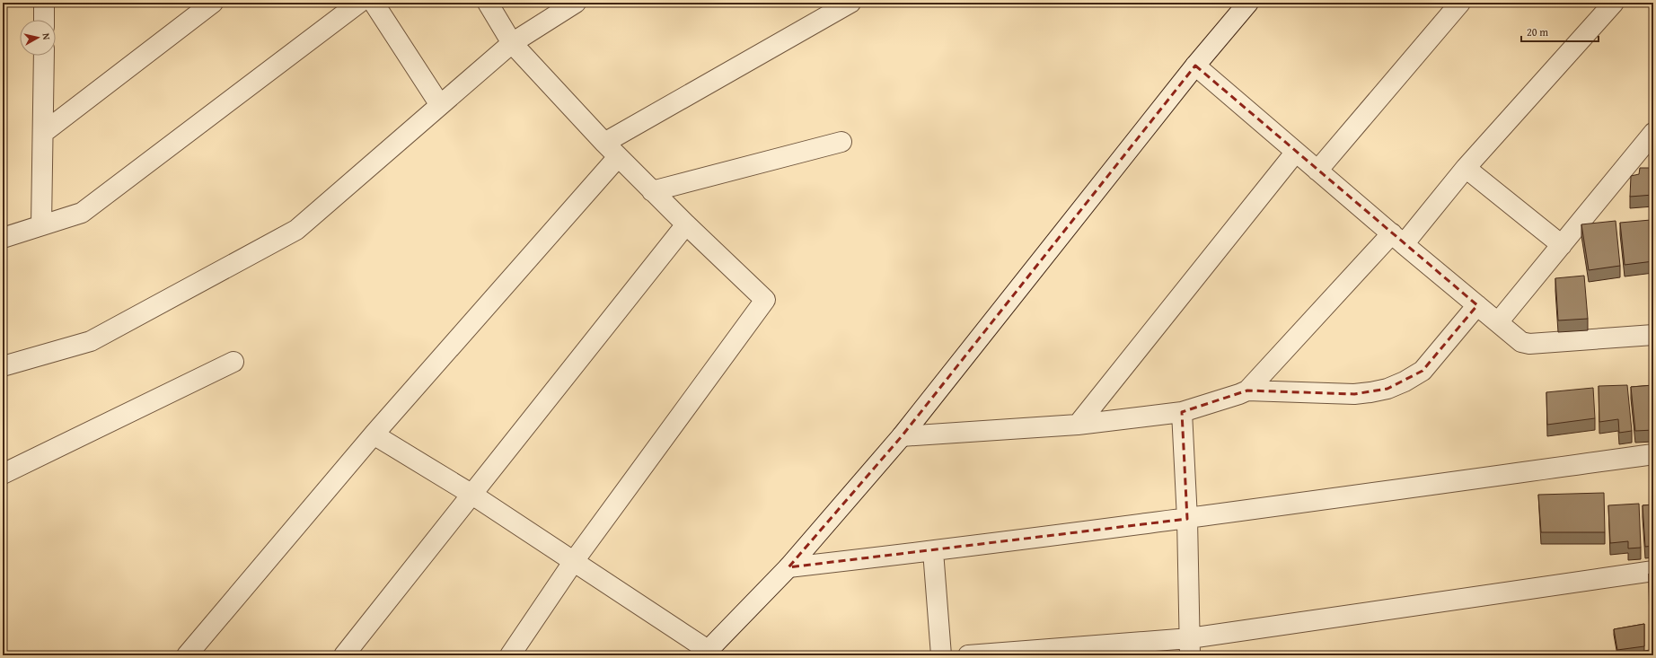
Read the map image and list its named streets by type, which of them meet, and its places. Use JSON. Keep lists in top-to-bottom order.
{
  "scale_bar": "20 m",
  "north": "right"
}
